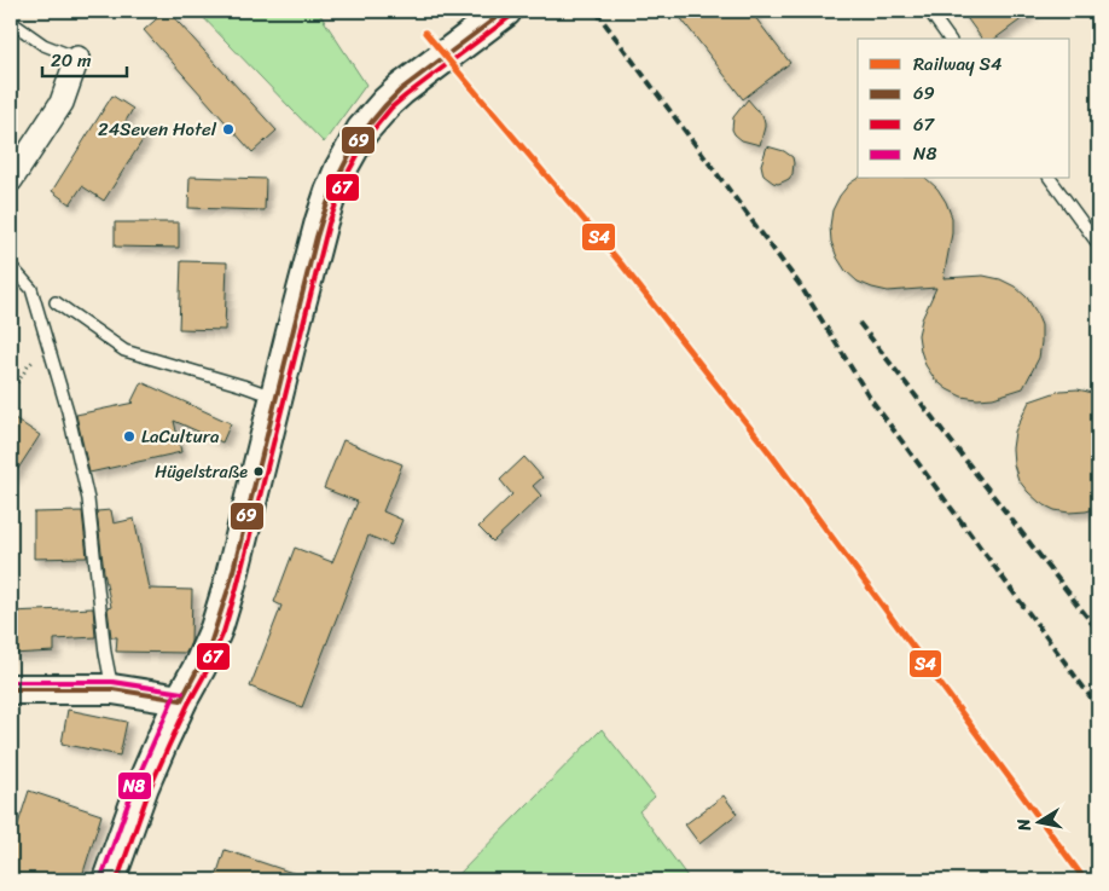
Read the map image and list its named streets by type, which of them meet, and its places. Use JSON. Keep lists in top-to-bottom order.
{
  "places": ["24Seven Hotel", "LaCultura", "Hügelstraße"],
  "lines": [
    "transit line 69",
    "transit line 67",
    "rail line S4",
    "transit line N8"
  ],
  "legend": [
    "Railway S4",
    "69",
    "67",
    "N8"
  ],
  "scale_bar": "20 m",
  "north": "left"
}
